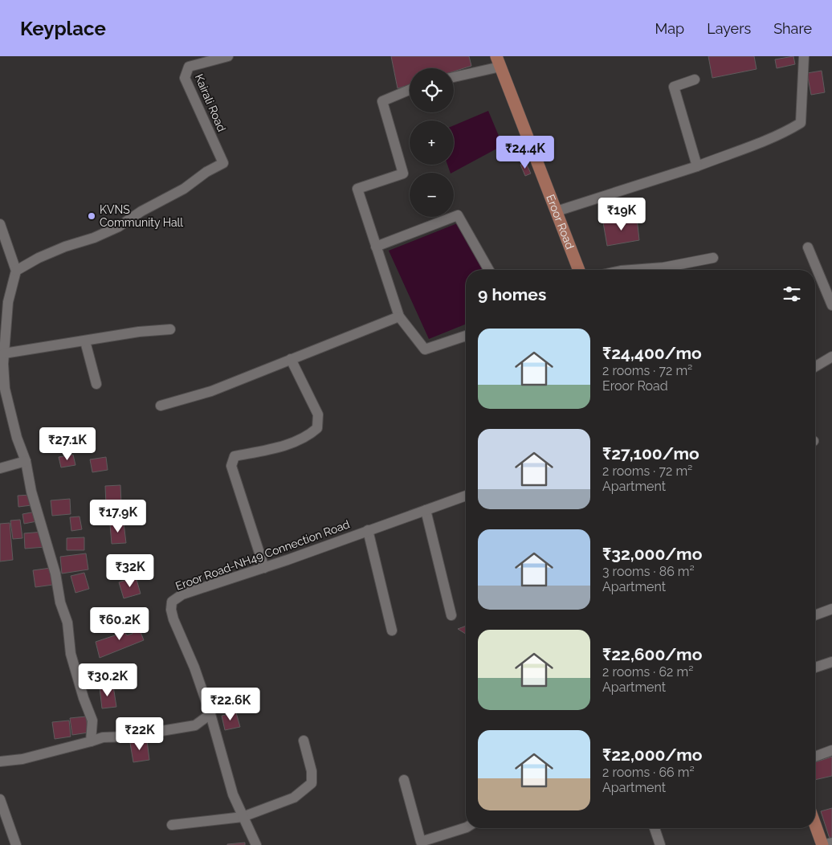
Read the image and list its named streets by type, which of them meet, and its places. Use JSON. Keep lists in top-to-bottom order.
{
  "streets": {
    "main road": ["Eroor Road"],
    "street": ["Kairali Road", "Eroor Road-NH49 Connection Road"]
  },
  "places": ["KVNS Community Hall"],
  "page": {
    "header": "Keyplace",
    "nav": ["Map", "Layers", "Share"],
    "map_buttons": ["+", "−"],
    "price": [
      "₹24.4K",
      "₹19K",
      "₹27.1K",
      "₹17.9K",
      "₹32K",
      "₹60.2K",
      "₹30.2K",
      "₹22.6K",
      "₹22K"
    ],
    "heading": "9 homes",
    "list": [
      {
        "name": "₹24,400/mo",
        "note": "2 rooms · 72 m² · Eroor Road"
      },
      {
        "name": "₹27,100/mo",
        "note": "2 rooms · 72 m² · Apartment"
      },
      {
        "name": "₹32,000/mo",
        "note": "3 rooms · 86 m² · Apartment"
      },
      {
        "name": "₹22,600/mo",
        "note": "2 rooms · 62 m² · Apartment"
      },
      {
        "name": "₹22,000/mo",
        "note": "2 rooms · 66 m² · Apartment"
      }
    ]
  }
}
